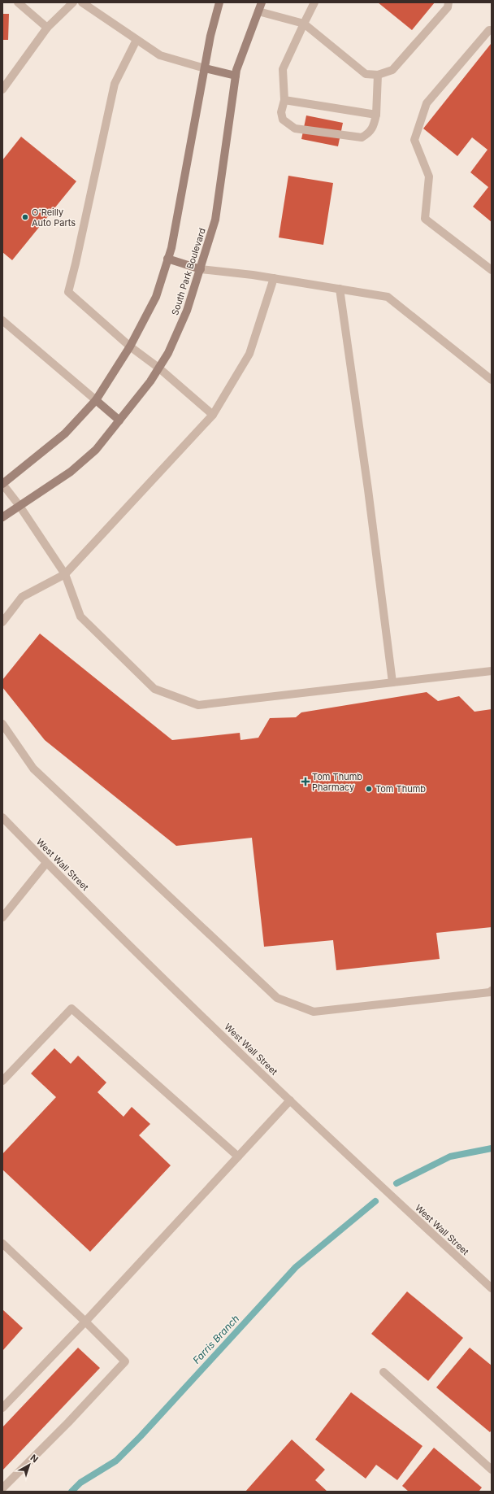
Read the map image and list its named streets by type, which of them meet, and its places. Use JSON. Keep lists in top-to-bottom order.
{
  "streets": {
    "main road": ["South Park Boulevard"],
    "street": ["West Wall Street"]
  },
  "water": ["Farris Branch"],
  "places": {
    "other": ["O'Reilly Auto Parts", "Tom Thumb"],
    "health": ["Tom Thumb Pharmacy"]
  },
  "north": "top right"
}
